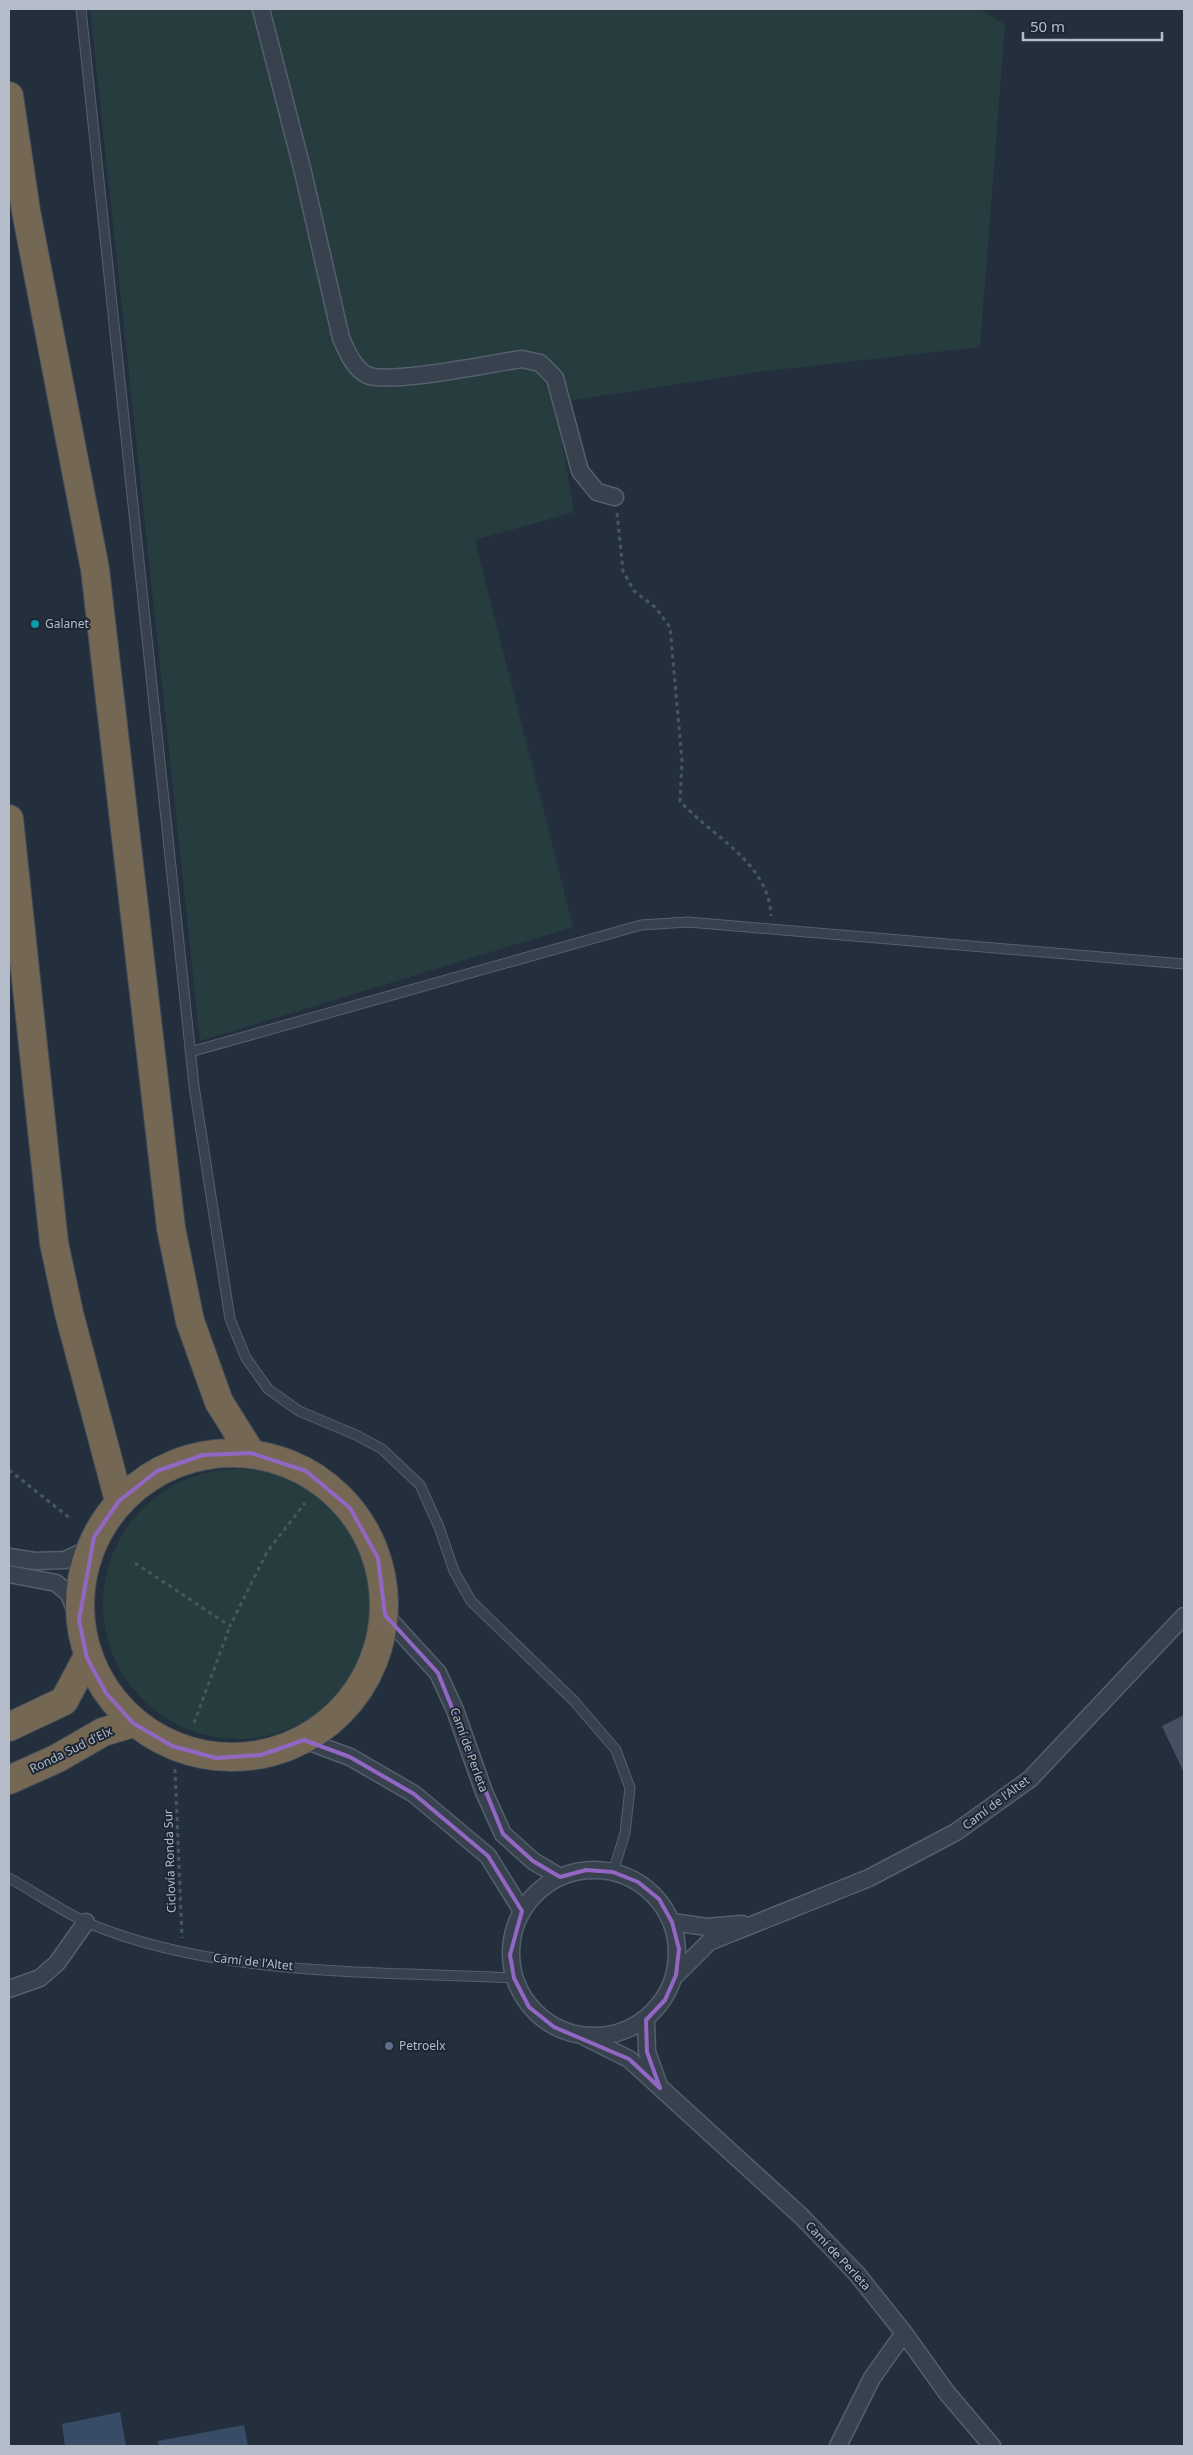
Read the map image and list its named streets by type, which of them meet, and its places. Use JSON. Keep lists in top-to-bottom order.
{
  "streets": {
    "highway": ["Ronda Sud d'Elx"],
    "street": ["Camí de Perleta", "Camí de l'Altet"],
    "path": ["Ciclovía Ronda Sur"]
  },
  "crossings": [
    ["Camí de Perleta", "Camí de l'Altet"],
    ["Camí de l'Altet", "Ciclovía Ronda Sur"]
  ],
  "places": ["Galanet", "Petroelx"],
  "scale_bar": "50 m"
}
